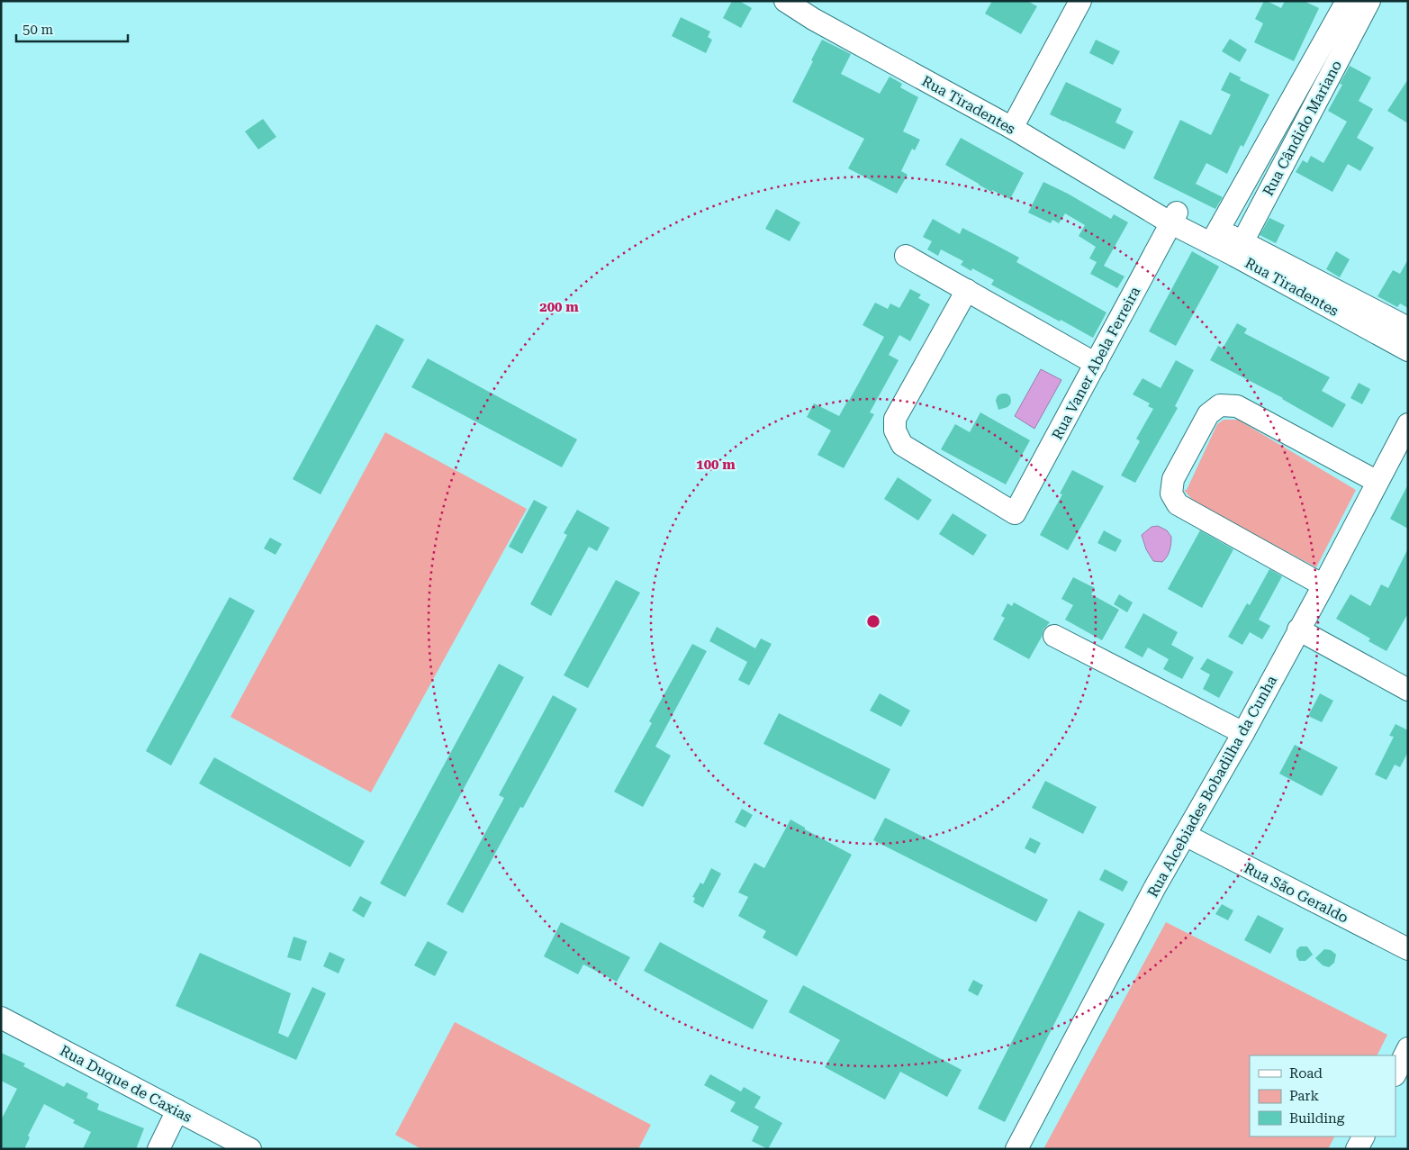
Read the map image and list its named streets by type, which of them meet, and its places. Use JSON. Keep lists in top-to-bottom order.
{
  "streets": {
    "street": [
      "Rua Tiradentes",
      "Rua Cândido Mariano",
      "Rua Vaner Abela Ferreira",
      "Rua Alcebiades Bobadilha da Cunha",
      "Rua São Geraldo",
      "Rua Duque de Caxias"
    ]
  },
  "crossings": [
    ["Rua Tiradentes", "Rua Cândido Mariano"],
    ["Rua Tiradentes", "Rua Vaner Abela Ferreira"],
    ["Rua Alcebiades Bobadilha da Cunha", "Rua São Geraldo"]
  ],
  "legend": ["Road", "Park", "Building"],
  "scale_bar": "50 m",
  "rings": ["200 m", "100 m"]
}
